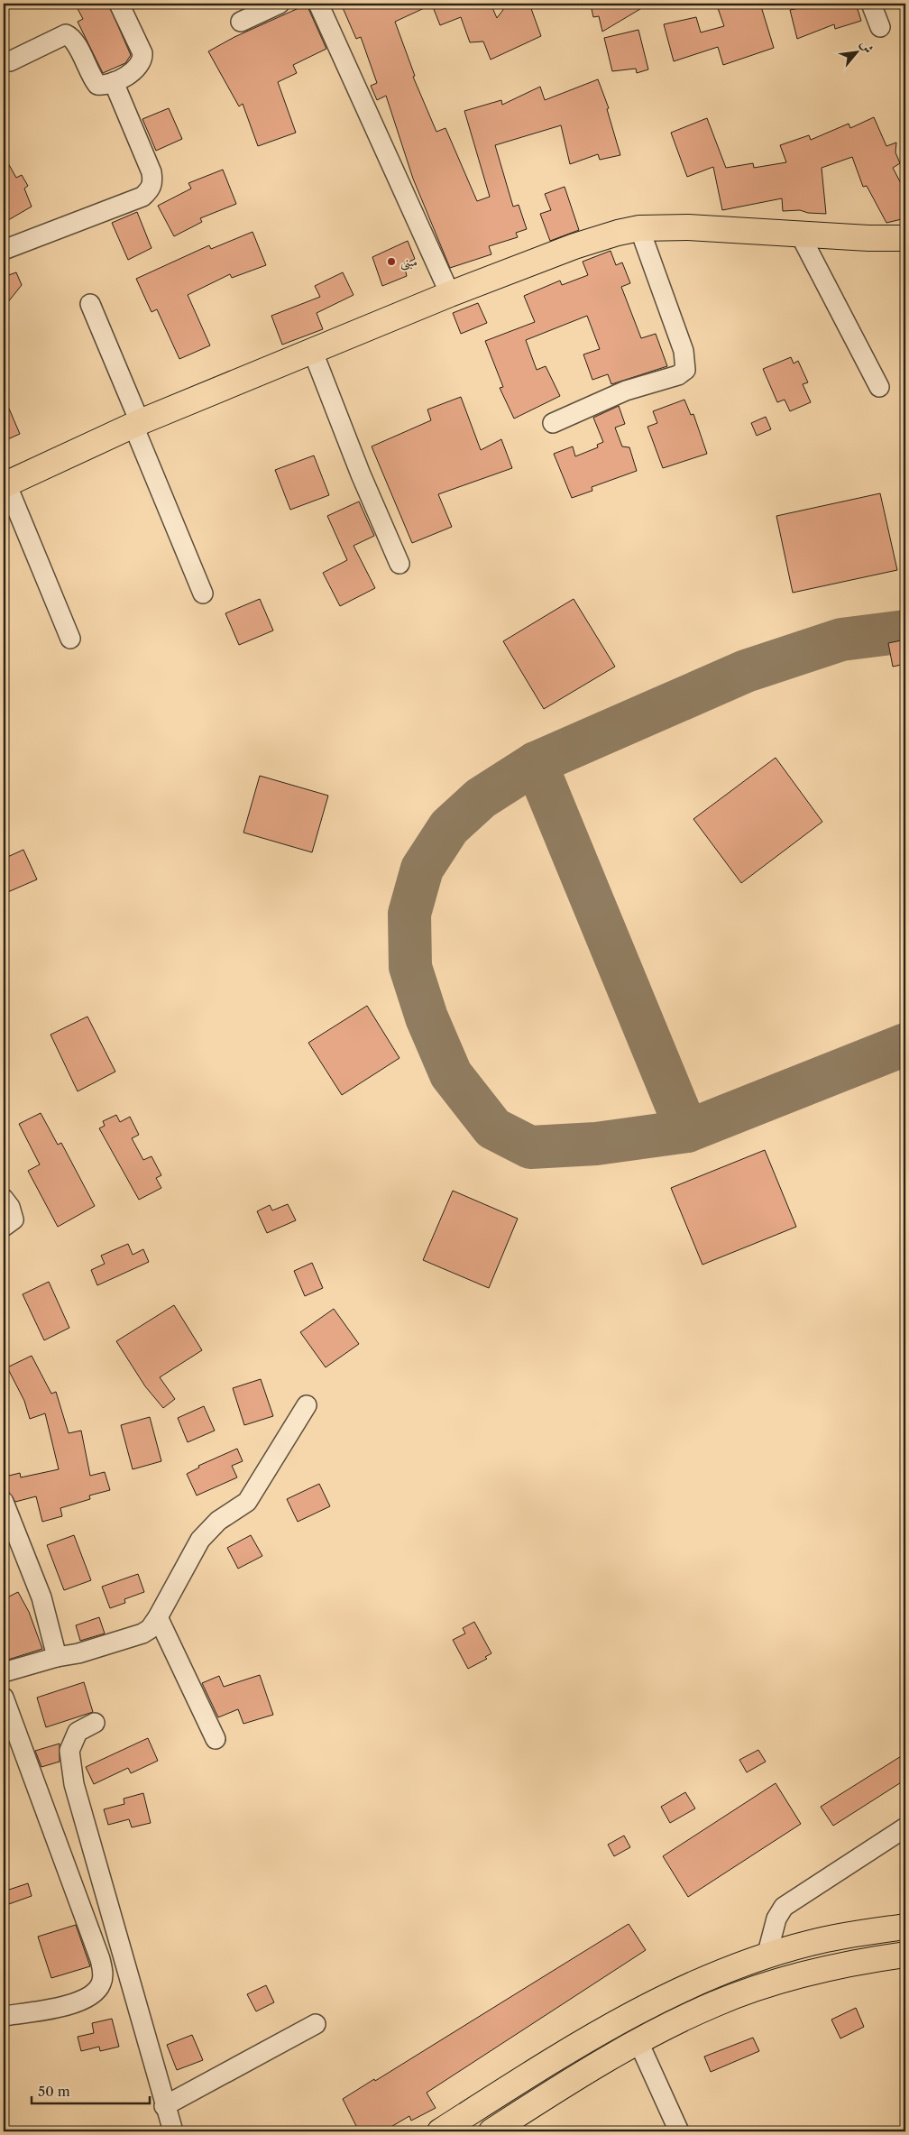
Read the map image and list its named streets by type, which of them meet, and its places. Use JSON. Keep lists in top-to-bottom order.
{
  "places": ["مبنى"],
  "scale_bar": "50 m",
  "north": "top right"
}
